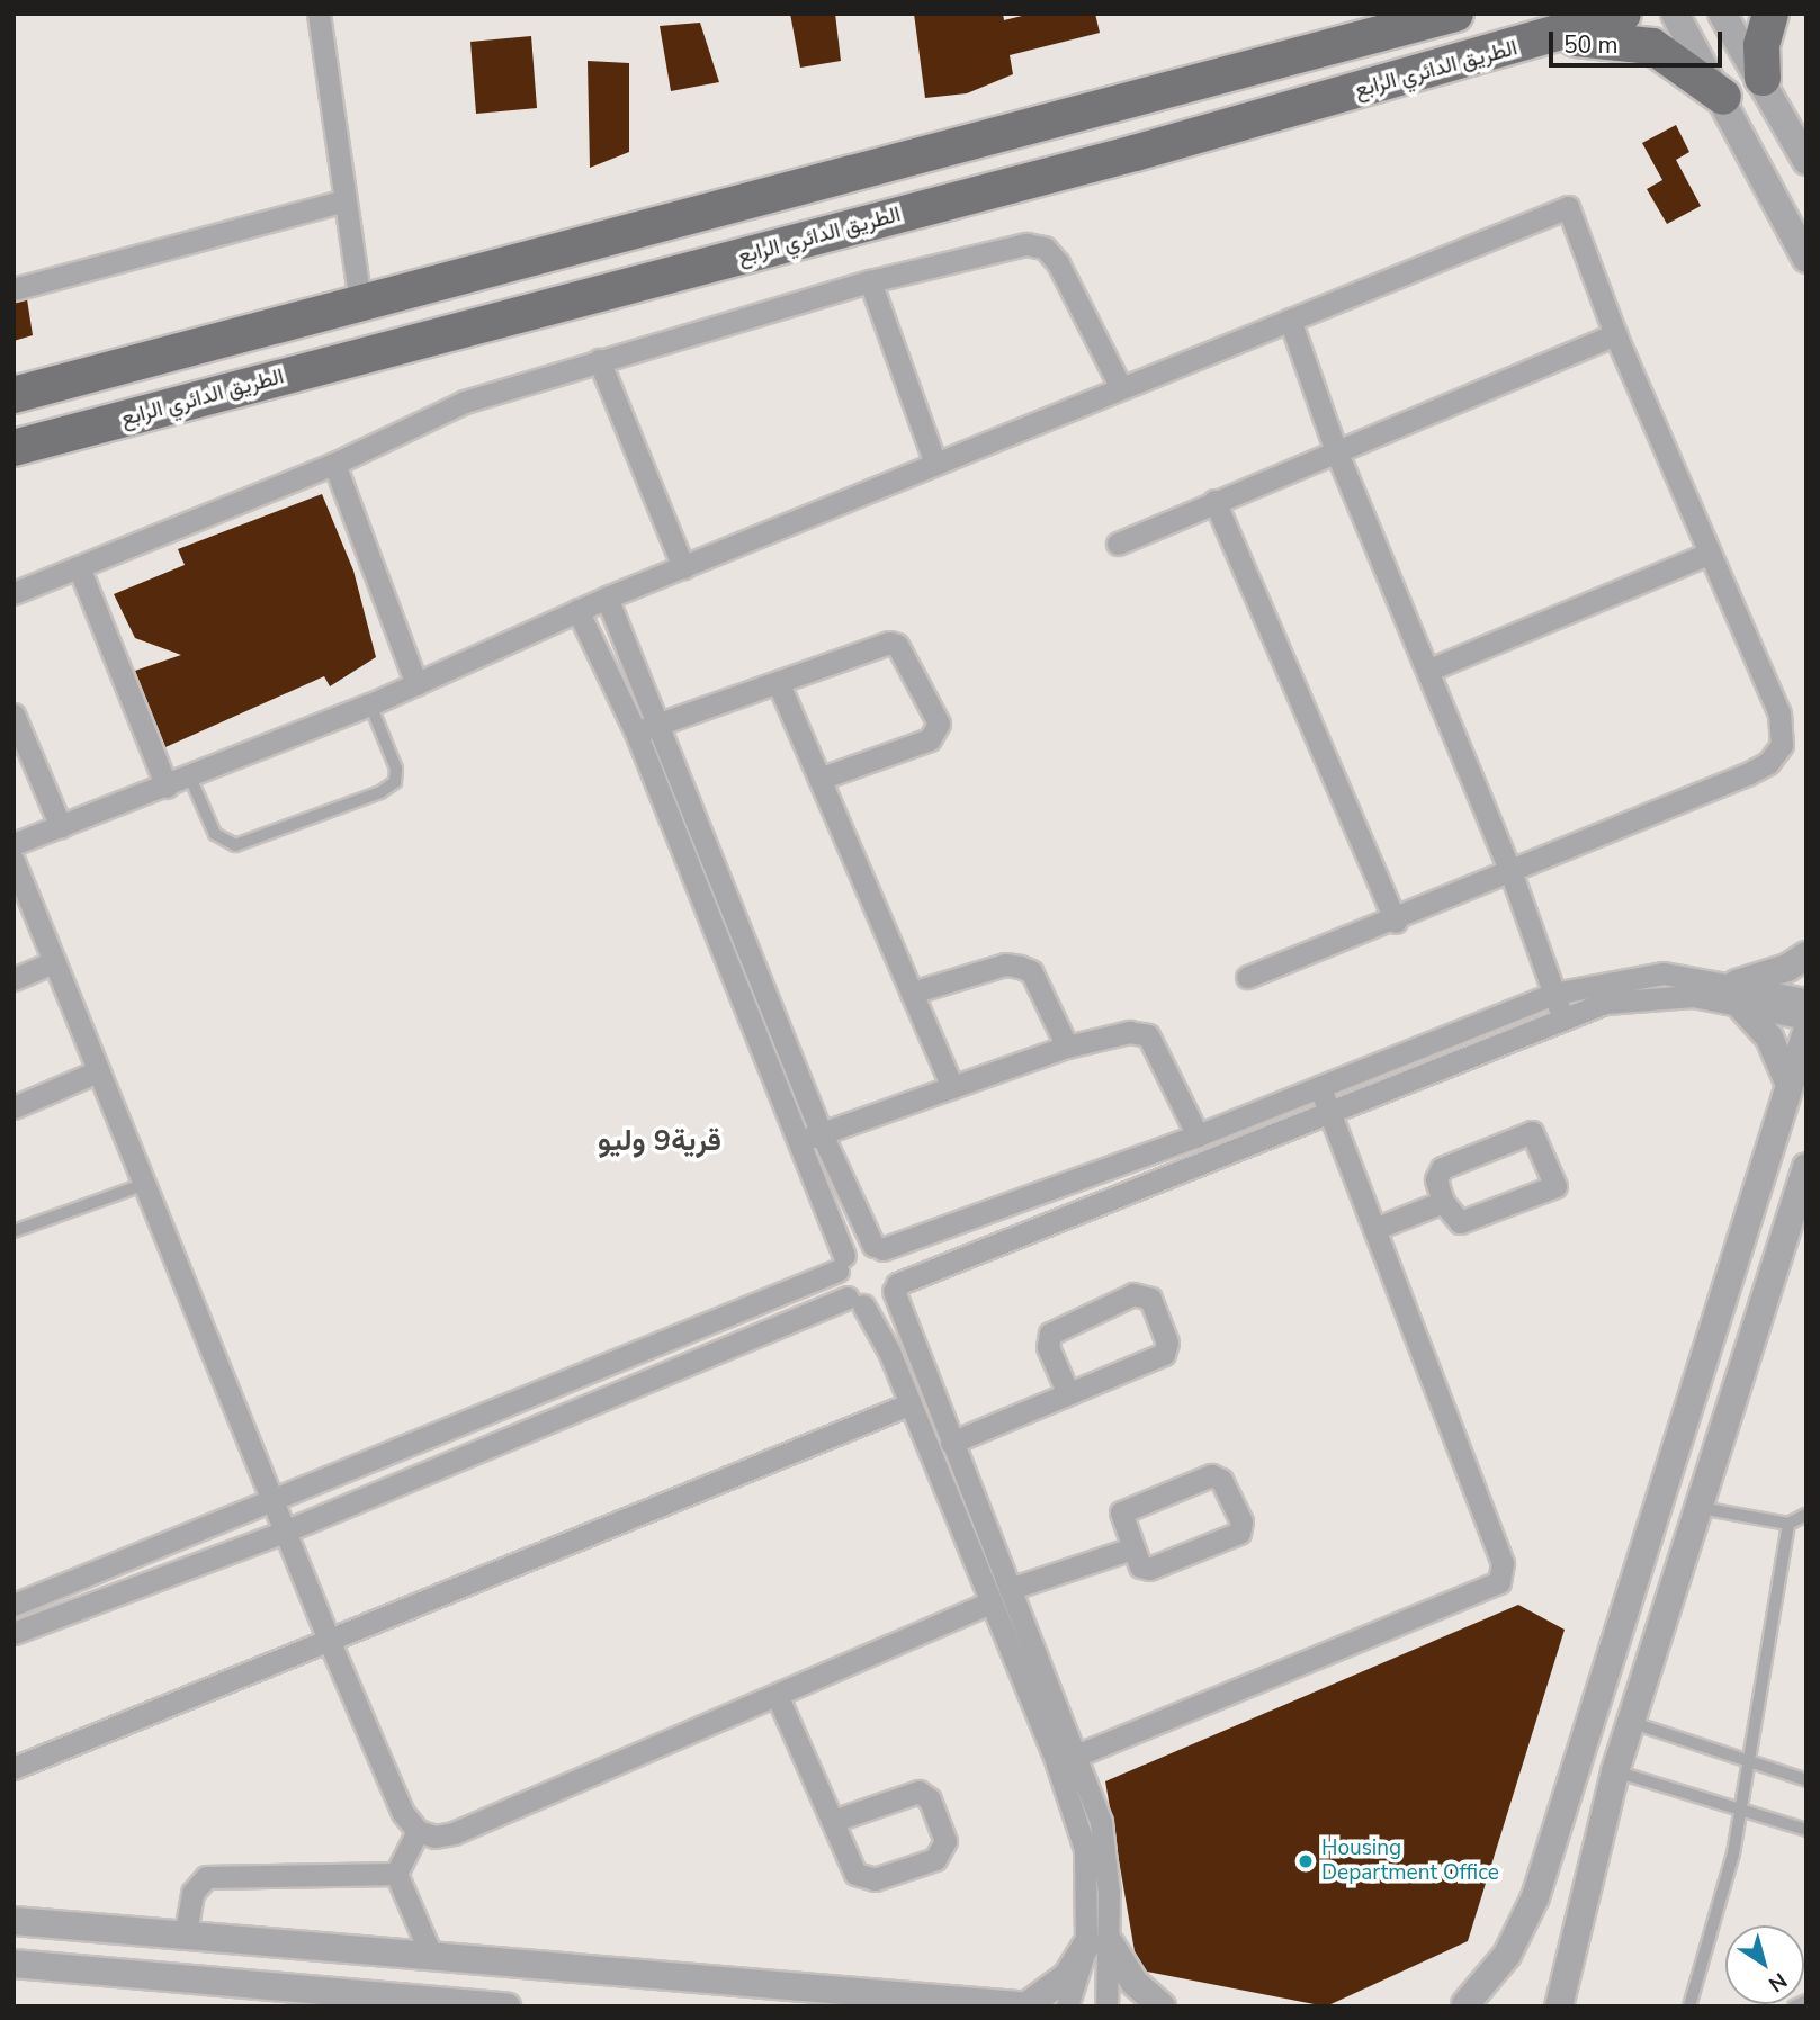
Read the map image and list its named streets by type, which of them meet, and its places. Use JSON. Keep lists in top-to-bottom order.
{
  "streets": {
    "main road": ["الطريق الدائري الرابع"]
  },
  "districts": ["قرية9 وليو"],
  "places": ["Housing Department Office"],
  "scale_bar": "50 m",
  "north": "bottom right"
}
